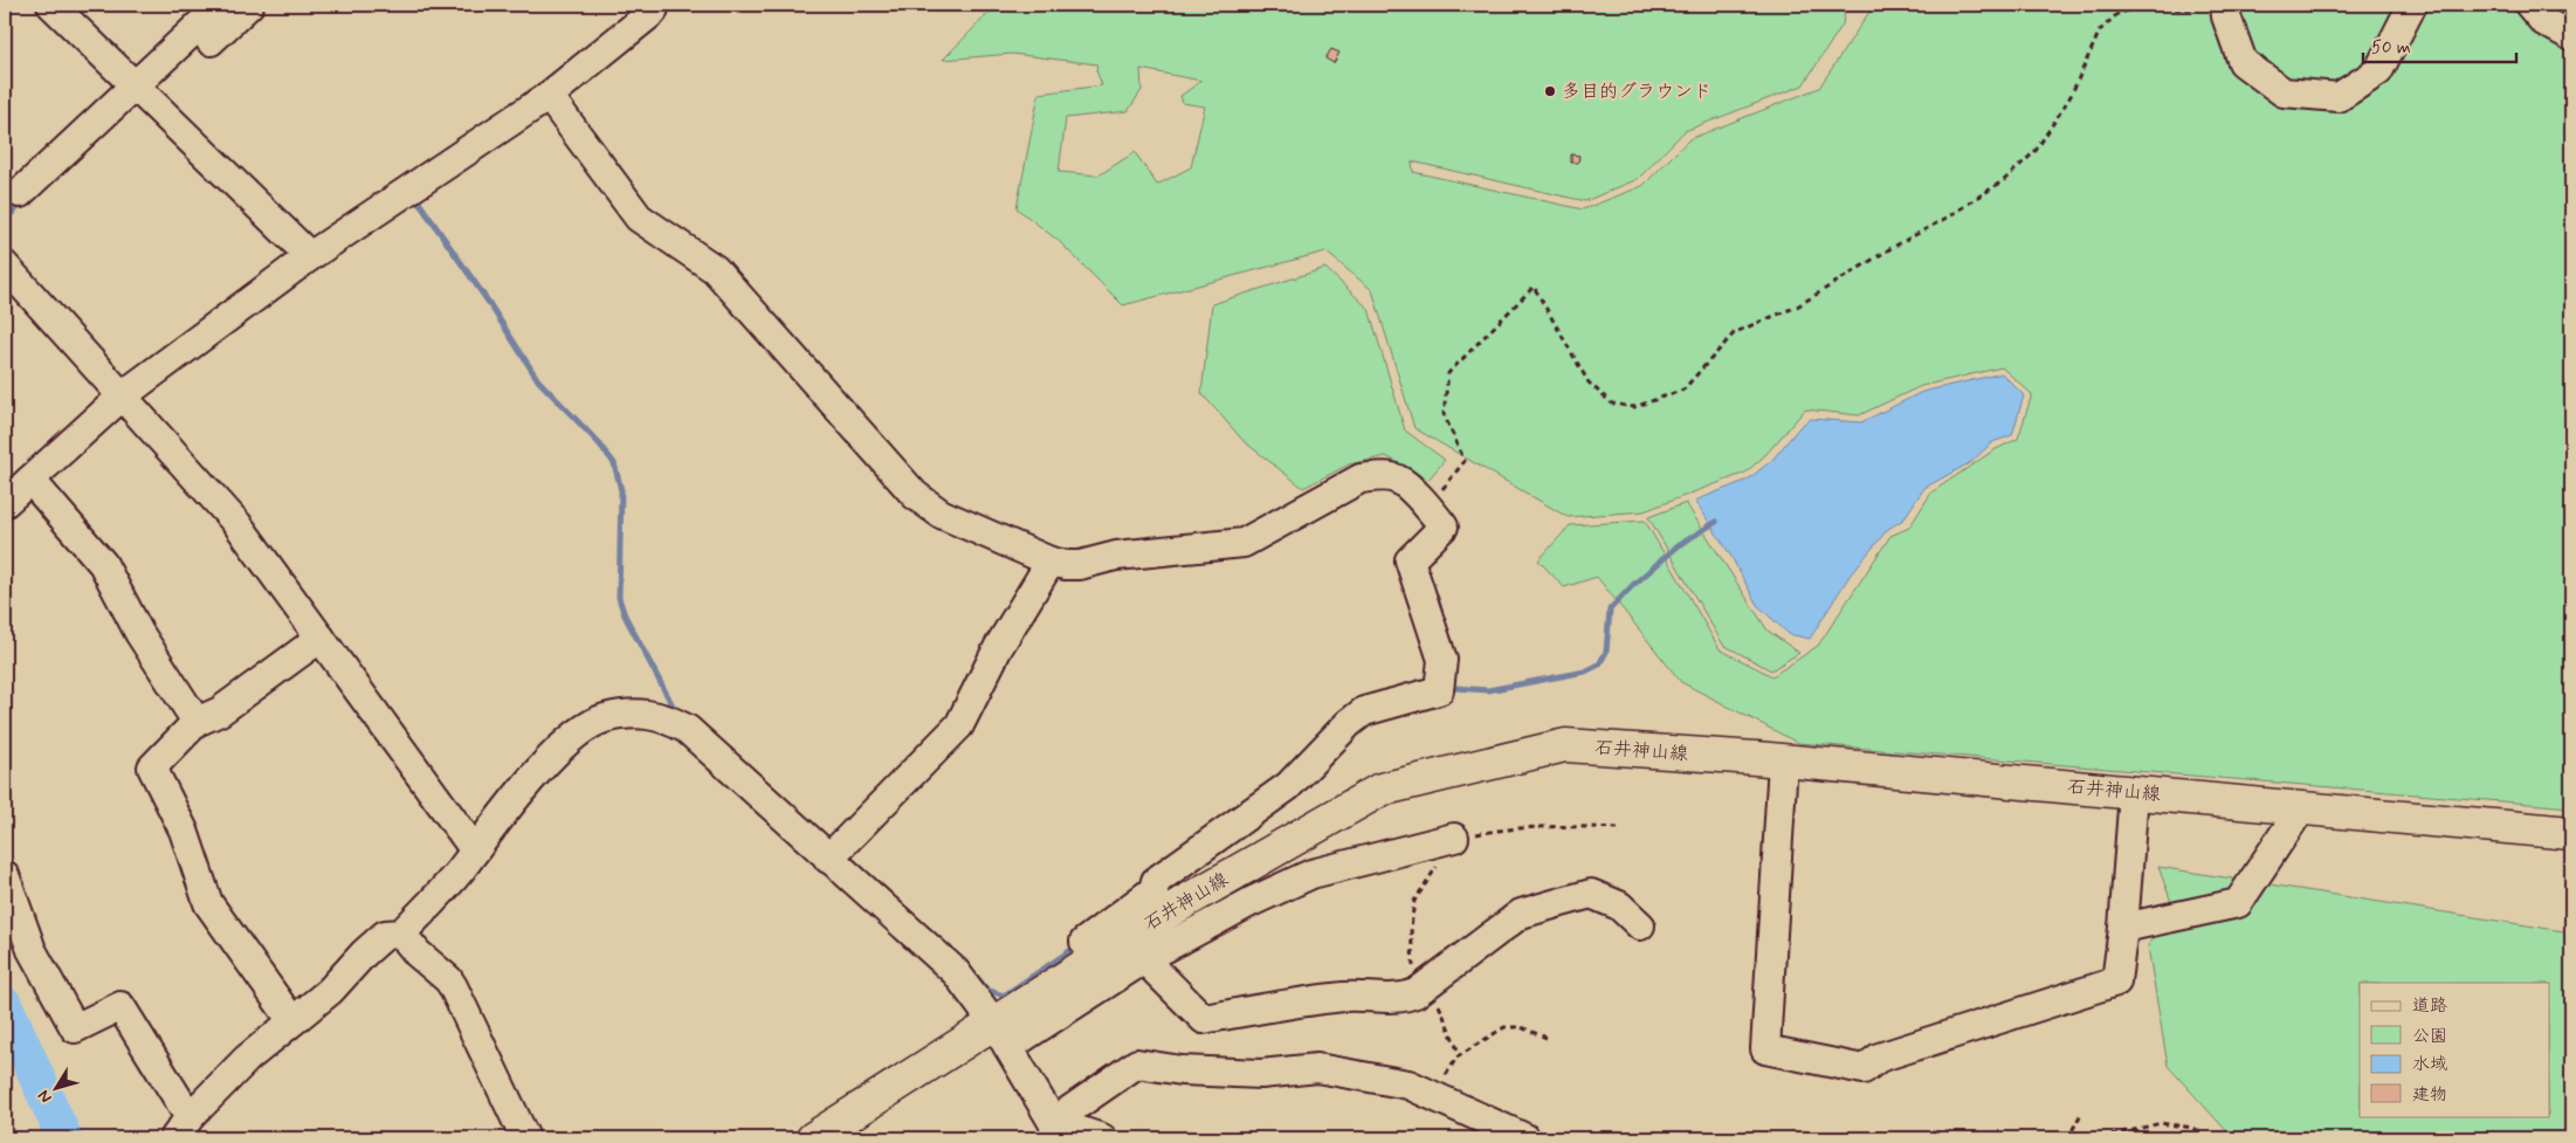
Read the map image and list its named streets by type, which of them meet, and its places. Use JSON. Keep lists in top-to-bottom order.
{
  "streets": {
    "main road": ["石井神山線"]
  },
  "places": ["多目的グラウンド"],
  "legend": [
    "道路",
    "公園",
    "水域",
    "建物"
  ],
  "scale_bar": "50 m",
  "north": "bottom left"
}
